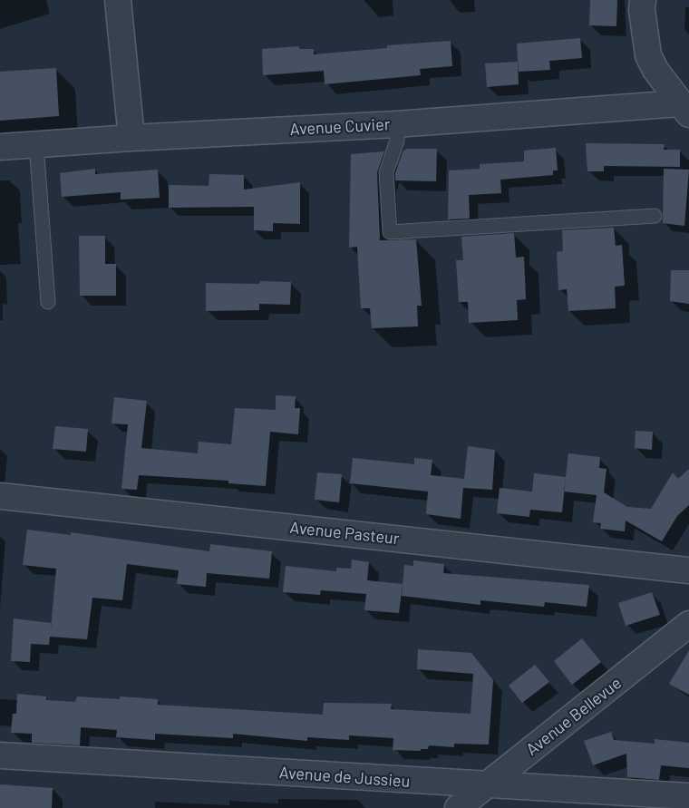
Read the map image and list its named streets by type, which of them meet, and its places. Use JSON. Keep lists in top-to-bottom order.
{
  "streets": {
    "street": [
      "Avenue Cuvier",
      "Avenue Pasteur",
      "Avenue Bellevue",
      "Avenue de Jussieu"
    ]
  },
  "crossings": [
    ["Avenue Bellevue", "Avenue de Jussieu"]
  ]
}
